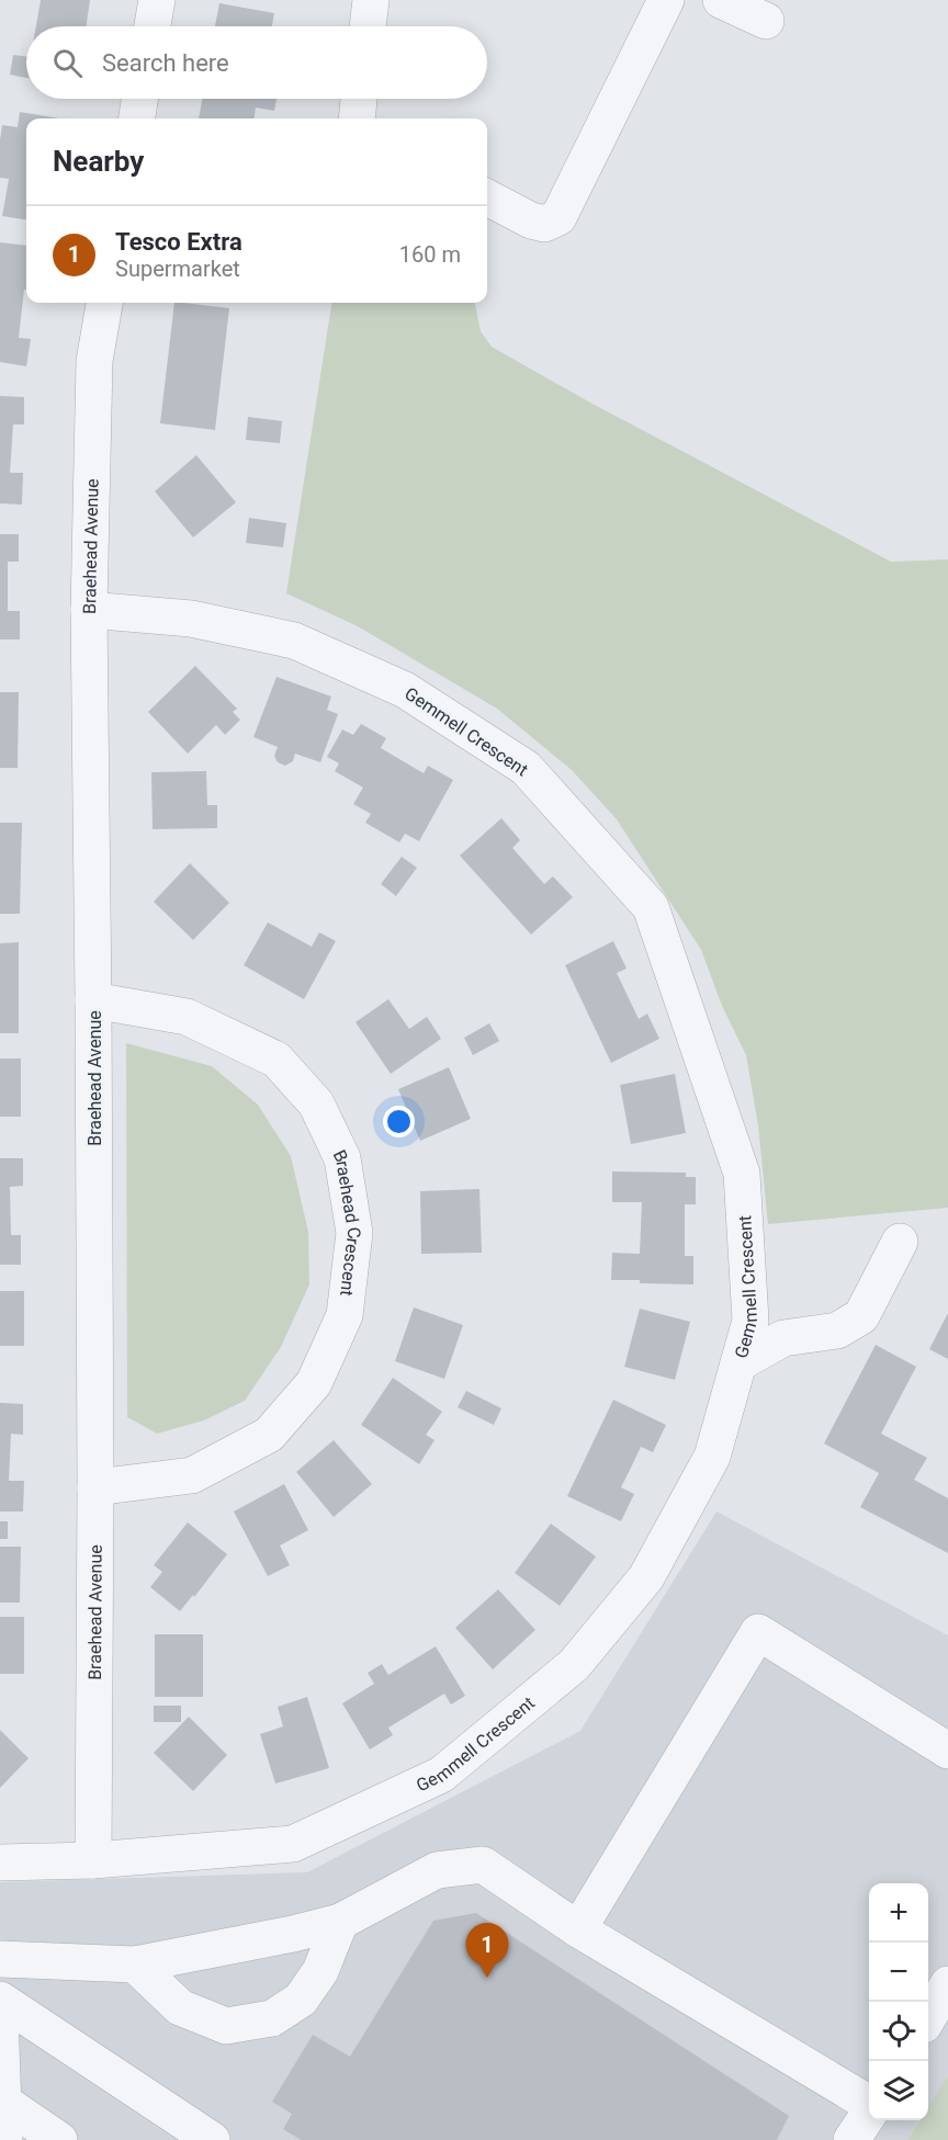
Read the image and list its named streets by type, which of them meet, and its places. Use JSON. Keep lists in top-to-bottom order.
{
  "streets": {
    "street": ["Braehead Avenue", "Gemmell Crescent", "Braehead Crescent"]
  },
  "crossings": [
    ["Braehead Avenue", "Gemmell Crescent"],
    ["Braehead Avenue", "Braehead Crescent"]
  ],
  "page": {
    "search": "Search here",
    "heading": "Nearby",
    "list": [
      {
        "mark": "1",
        "name": "Tesco Extra",
        "note": "Supermarket",
        "value": "160 m"
      }
    ],
    "map_buttons": ["+", "−"],
    "pins": "1"
  }
}
